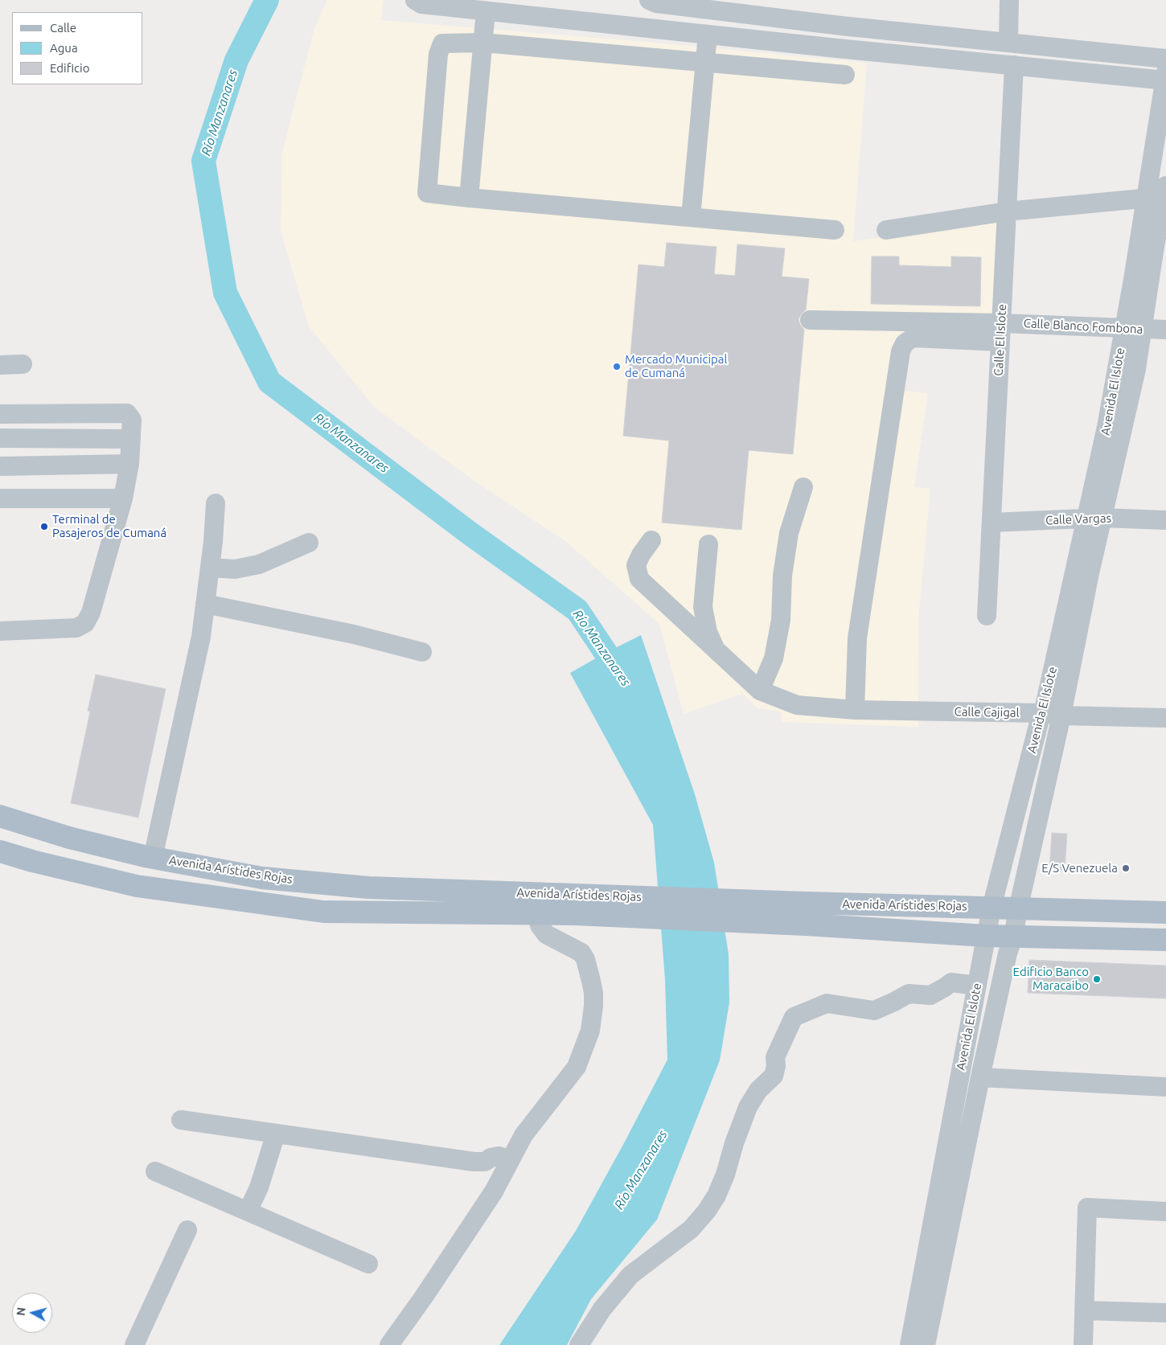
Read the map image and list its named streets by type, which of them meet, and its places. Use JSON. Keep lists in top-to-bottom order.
{
  "streets": {
    "main road": ["Avenida Arístides Rojas"],
    "street": [
      "Calle Blanco Fombona",
      "Calle El Islote",
      "Avenida El Islote",
      "Calle Vargas",
      "Calle Cajigal"
    ]
  },
  "crossings": [
    ["Calle Blanco Fombona", "Calle El Islote"],
    ["Calle Blanco Fombona", "Avenida El Islote"],
    ["Calle El Islote", "Calle Vargas"],
    ["Avenida El Islote", "Calle Vargas"],
    ["Avenida El Islote", "Calle Cajigal"],
    ["Avenida El Islote", "Avenida Arístides Rojas"]
  ],
  "water": ["Río Manzanares"],
  "places": [
    "Mercado Municipal de Cumaná",
    "Terminal de Pasajeros de Cumaná",
    "E/S Venezuela",
    "Edificio Banco Maracaibo"
  ],
  "legend": ["Calle", "Agua", "Edificio"],
  "north": "left"
}
